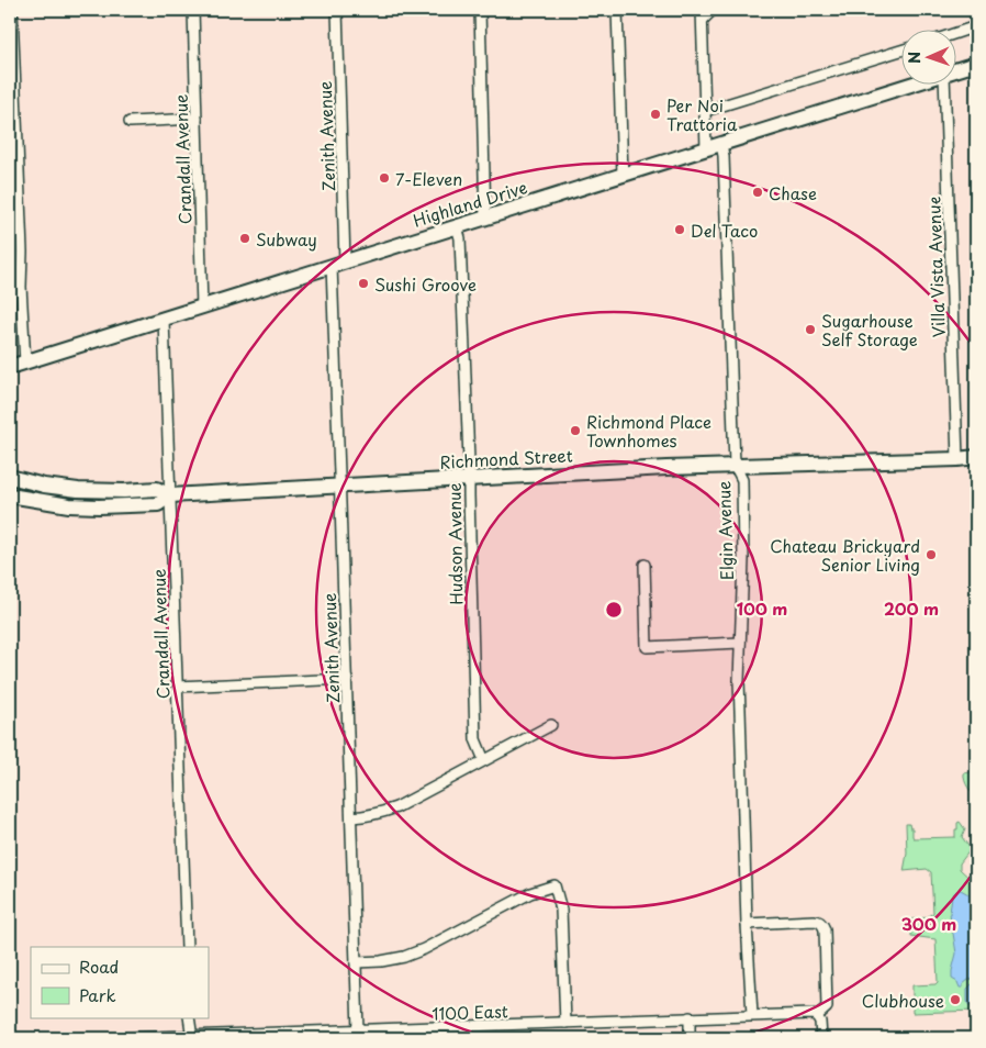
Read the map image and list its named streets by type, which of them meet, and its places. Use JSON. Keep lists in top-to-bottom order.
{
  "streets": {
    "main road": ["Highland Drive", "Richmond Street"],
    "street": [
      "Zenith Avenue",
      "Crandall Avenue",
      "Villa Vista Avenue",
      "Elgin Avenue",
      "Hudson Avenue",
      "1100 East"
    ]
  },
  "crossings": [
    ["Zenith Avenue", "Highland Drive"],
    ["Zenith Avenue", "Richmond Street"],
    ["Zenith Avenue", "1100 East"],
    ["Crandall Avenue", "Highland Drive"],
    ["Crandall Avenue", "Richmond Street"],
    ["Highland Drive", "Elgin Avenue"],
    ["Highland Drive", "Hudson Avenue"],
    ["Villa Vista Avenue", "Richmond Street"],
    ["Richmond Street", "Elgin Avenue"],
    ["Richmond Street", "Hudson Avenue"],
    ["Elgin Avenue", "1100 East"]
  ],
  "places": [
    "Per Noi Trattoria",
    "7-Eleven",
    "Chase",
    "Del Taco",
    "Subway",
    "Sushi Groove",
    "Sugarhouse Self Storage",
    "Richmond Place Townhomes",
    "Chateau Brickyard Senior Living",
    "Clubhouse"
  ],
  "legend": ["Road", "Park"],
  "north": "left",
  "rings": ["100 m", "200 m", "300 m"]
}
